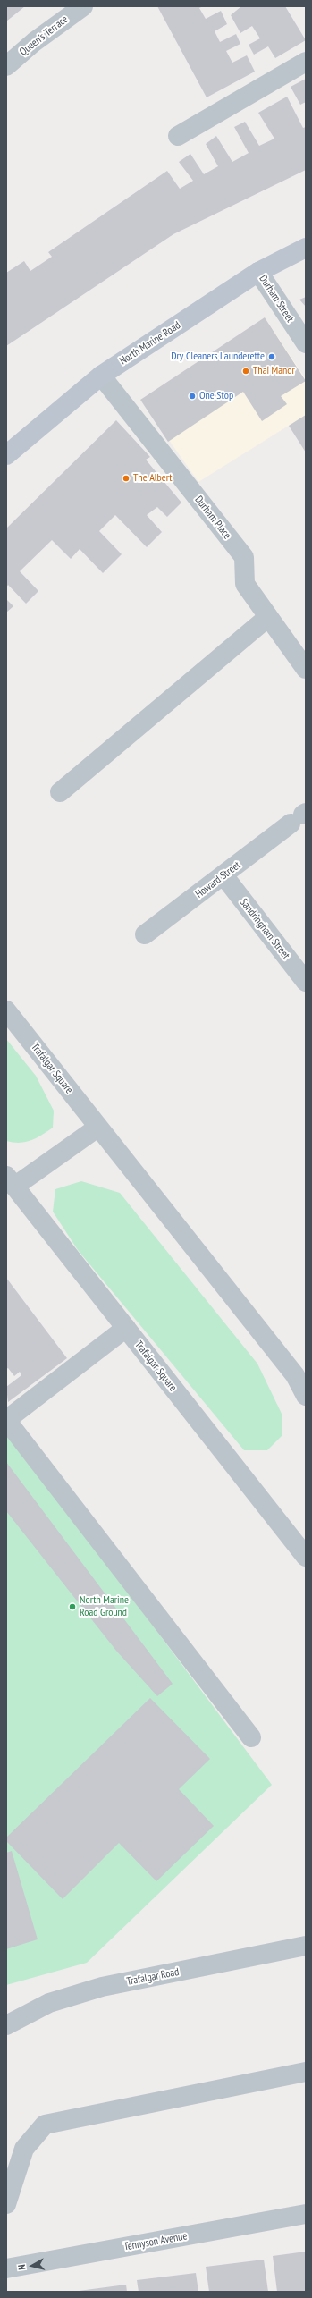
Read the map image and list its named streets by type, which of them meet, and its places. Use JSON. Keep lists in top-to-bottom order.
{
  "streets": {
    "main road": ["North Marine Road"],
    "street": [
      "Queen's Terrace",
      "Durham Street",
      "Durham Place",
      "Howard Street",
      "Sandringham Street",
      "Trafalgar Square",
      "Trafalgar Road",
      "Tennyson Avenue"
    ]
  },
  "crossings": [
    ["Durham Street", "North Marine Road"],
    ["North Marine Road", "Durham Place"],
    ["Howard Street", "Sandringham Street"]
  ],
  "places": [
    "Dry Cleaners Launderette",
    "Thai Manor",
    "One Stop",
    "The Albert",
    "North Marine Road Ground"
  ],
  "north": "left"
}
